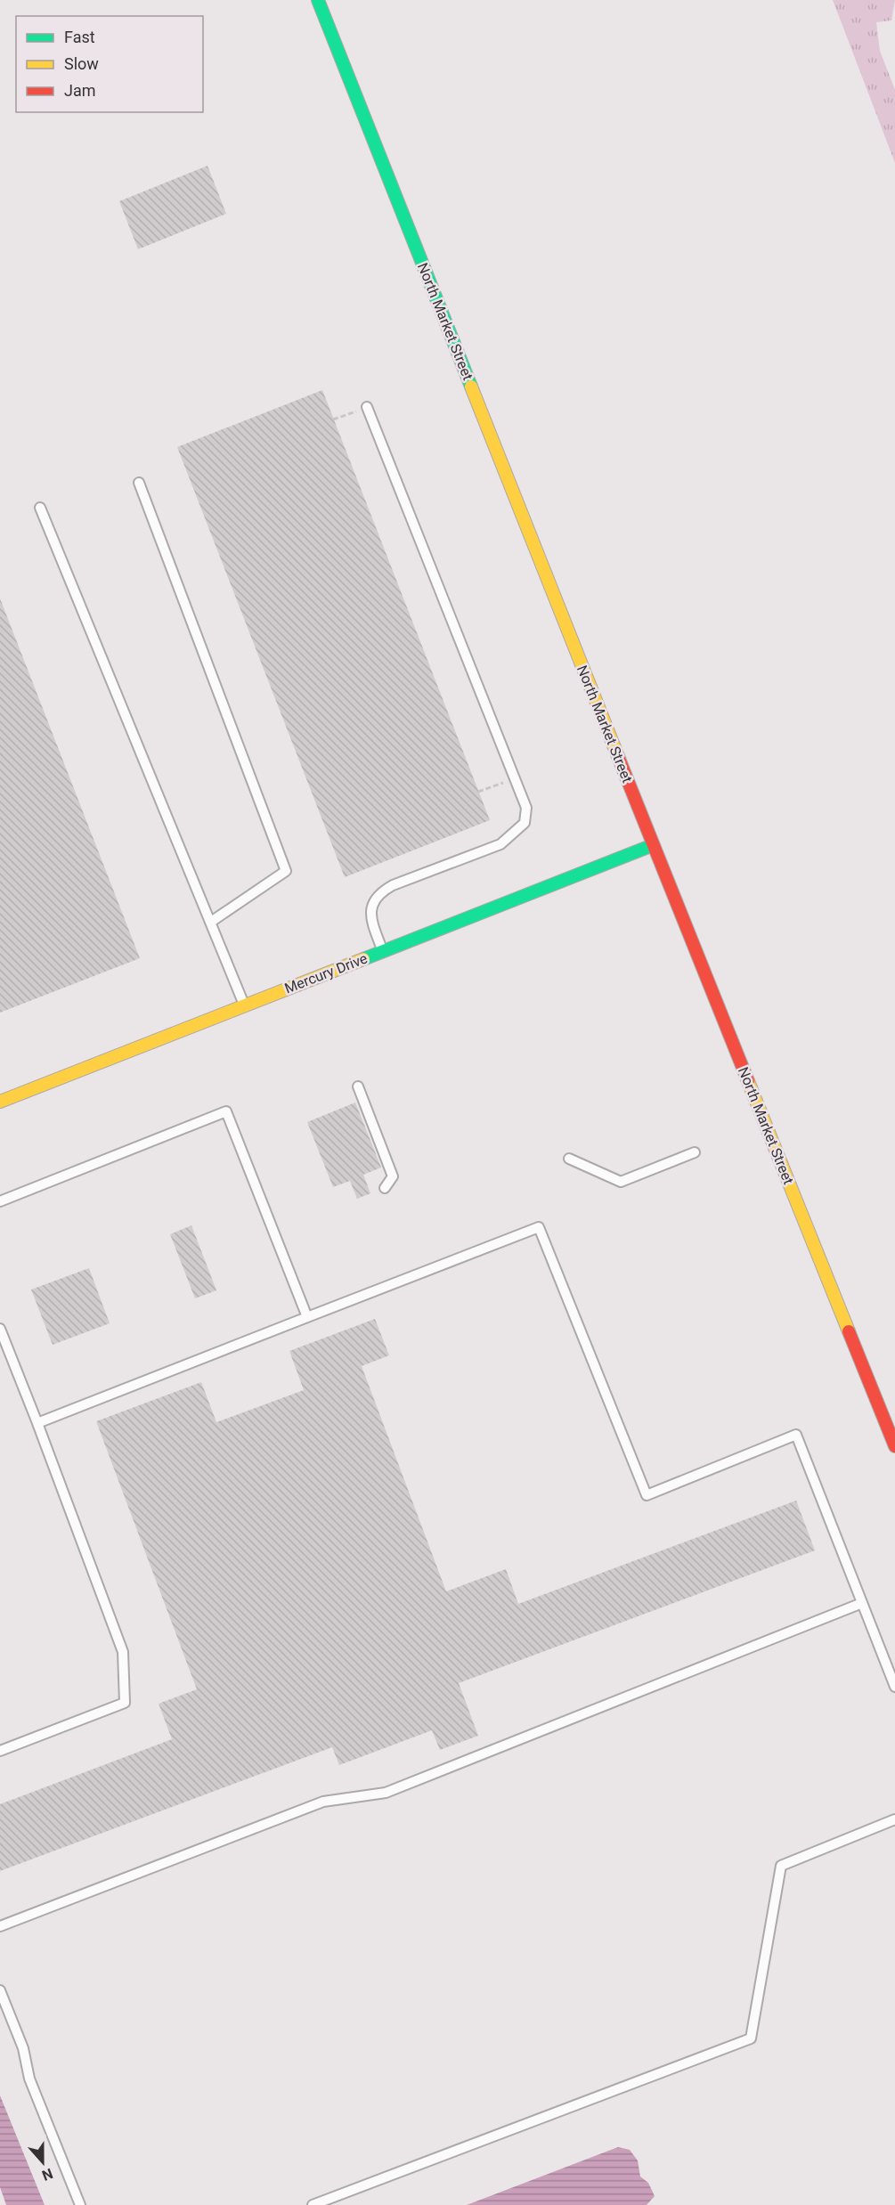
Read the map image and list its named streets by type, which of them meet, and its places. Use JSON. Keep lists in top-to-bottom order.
{
  "streets": {
    "main road": ["North Market Street", "Mercury Drive"]
  },
  "crossings": [
    ["North Market Street", "Mercury Drive"]
  ],
  "legend": ["Fast", "Slow", "Jam"],
  "north": "bottom"
}
